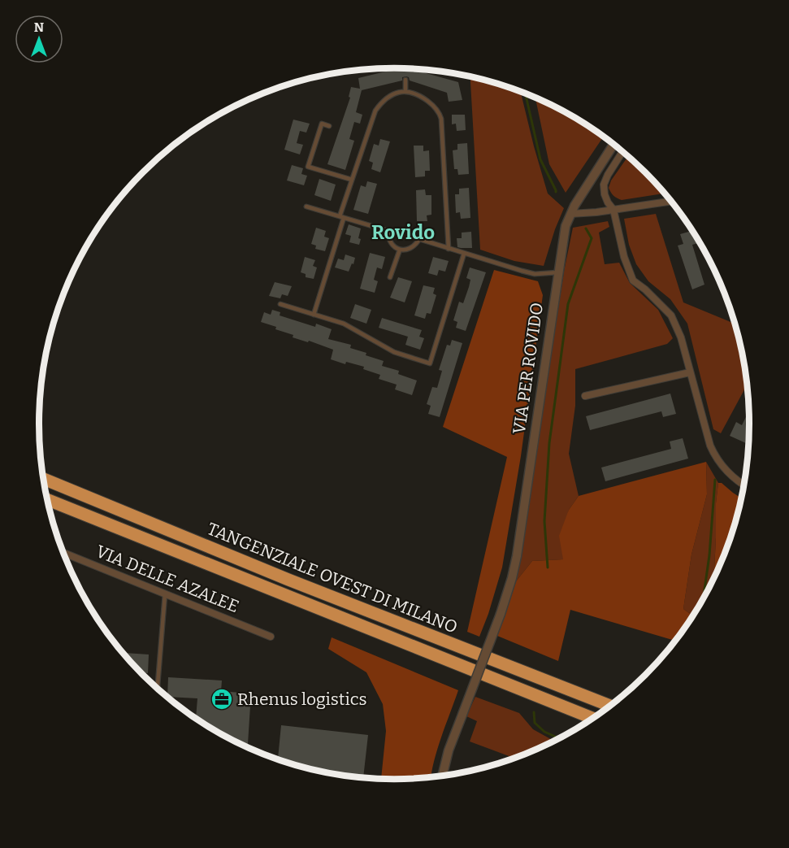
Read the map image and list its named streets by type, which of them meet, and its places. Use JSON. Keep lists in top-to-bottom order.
{
  "streets": {
    "highway": ["TANGENZIALE OVEST DI MILANO"],
    "street": ["VIA PER ROVIDO", "VIA DELLE AZALEE"]
  },
  "districts": ["Rovido"],
  "places": {
    "office": ["Rhenus logistics"]
  },
  "north": "top"
}
